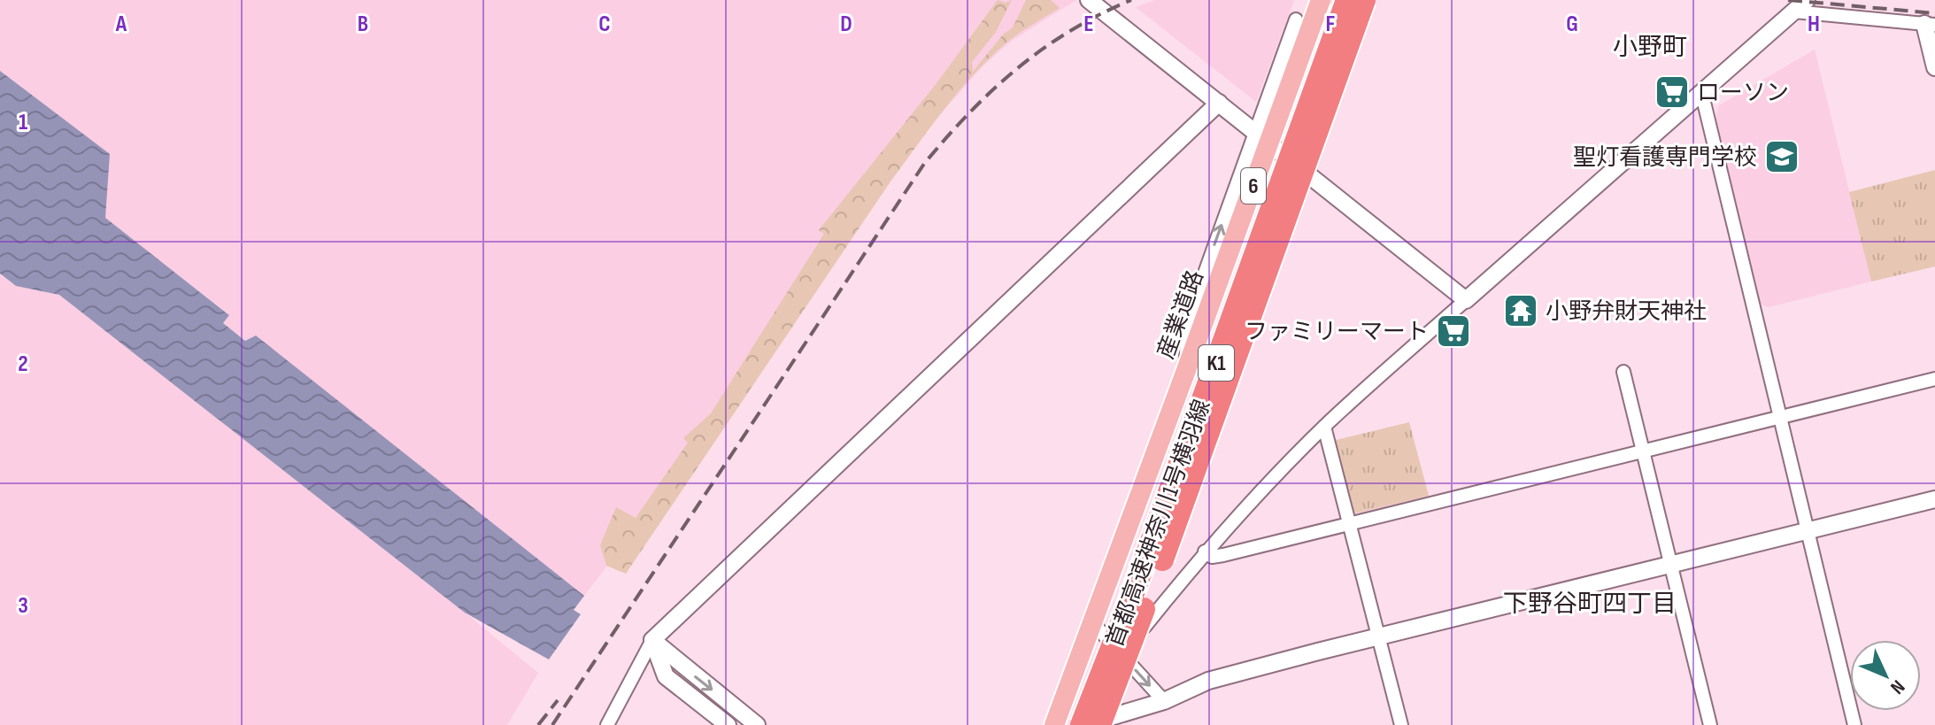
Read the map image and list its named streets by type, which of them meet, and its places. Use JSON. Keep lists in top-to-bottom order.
{
  "streets": {
    "highway": ["K1", "首都高速神奈川1号横羽線"],
    "main road": ["6", "産業道路"]
  },
  "districts": ["小野町", "下野谷町四丁目"],
  "places": {
    "supermarket": ["ローソン", "ファミリーマート"],
    "school or university": ["聖灯看護専門学校"],
    "temple": ["小野弁財天神社"]
  },
  "north": "bottom right",
  "grid": {
    "columns": [
      "A",
      "B",
      "C",
      "D",
      "E",
      "F",
      "G",
      "H"
    ],
    "rows": ["1", "2", "3"]
  }
}
